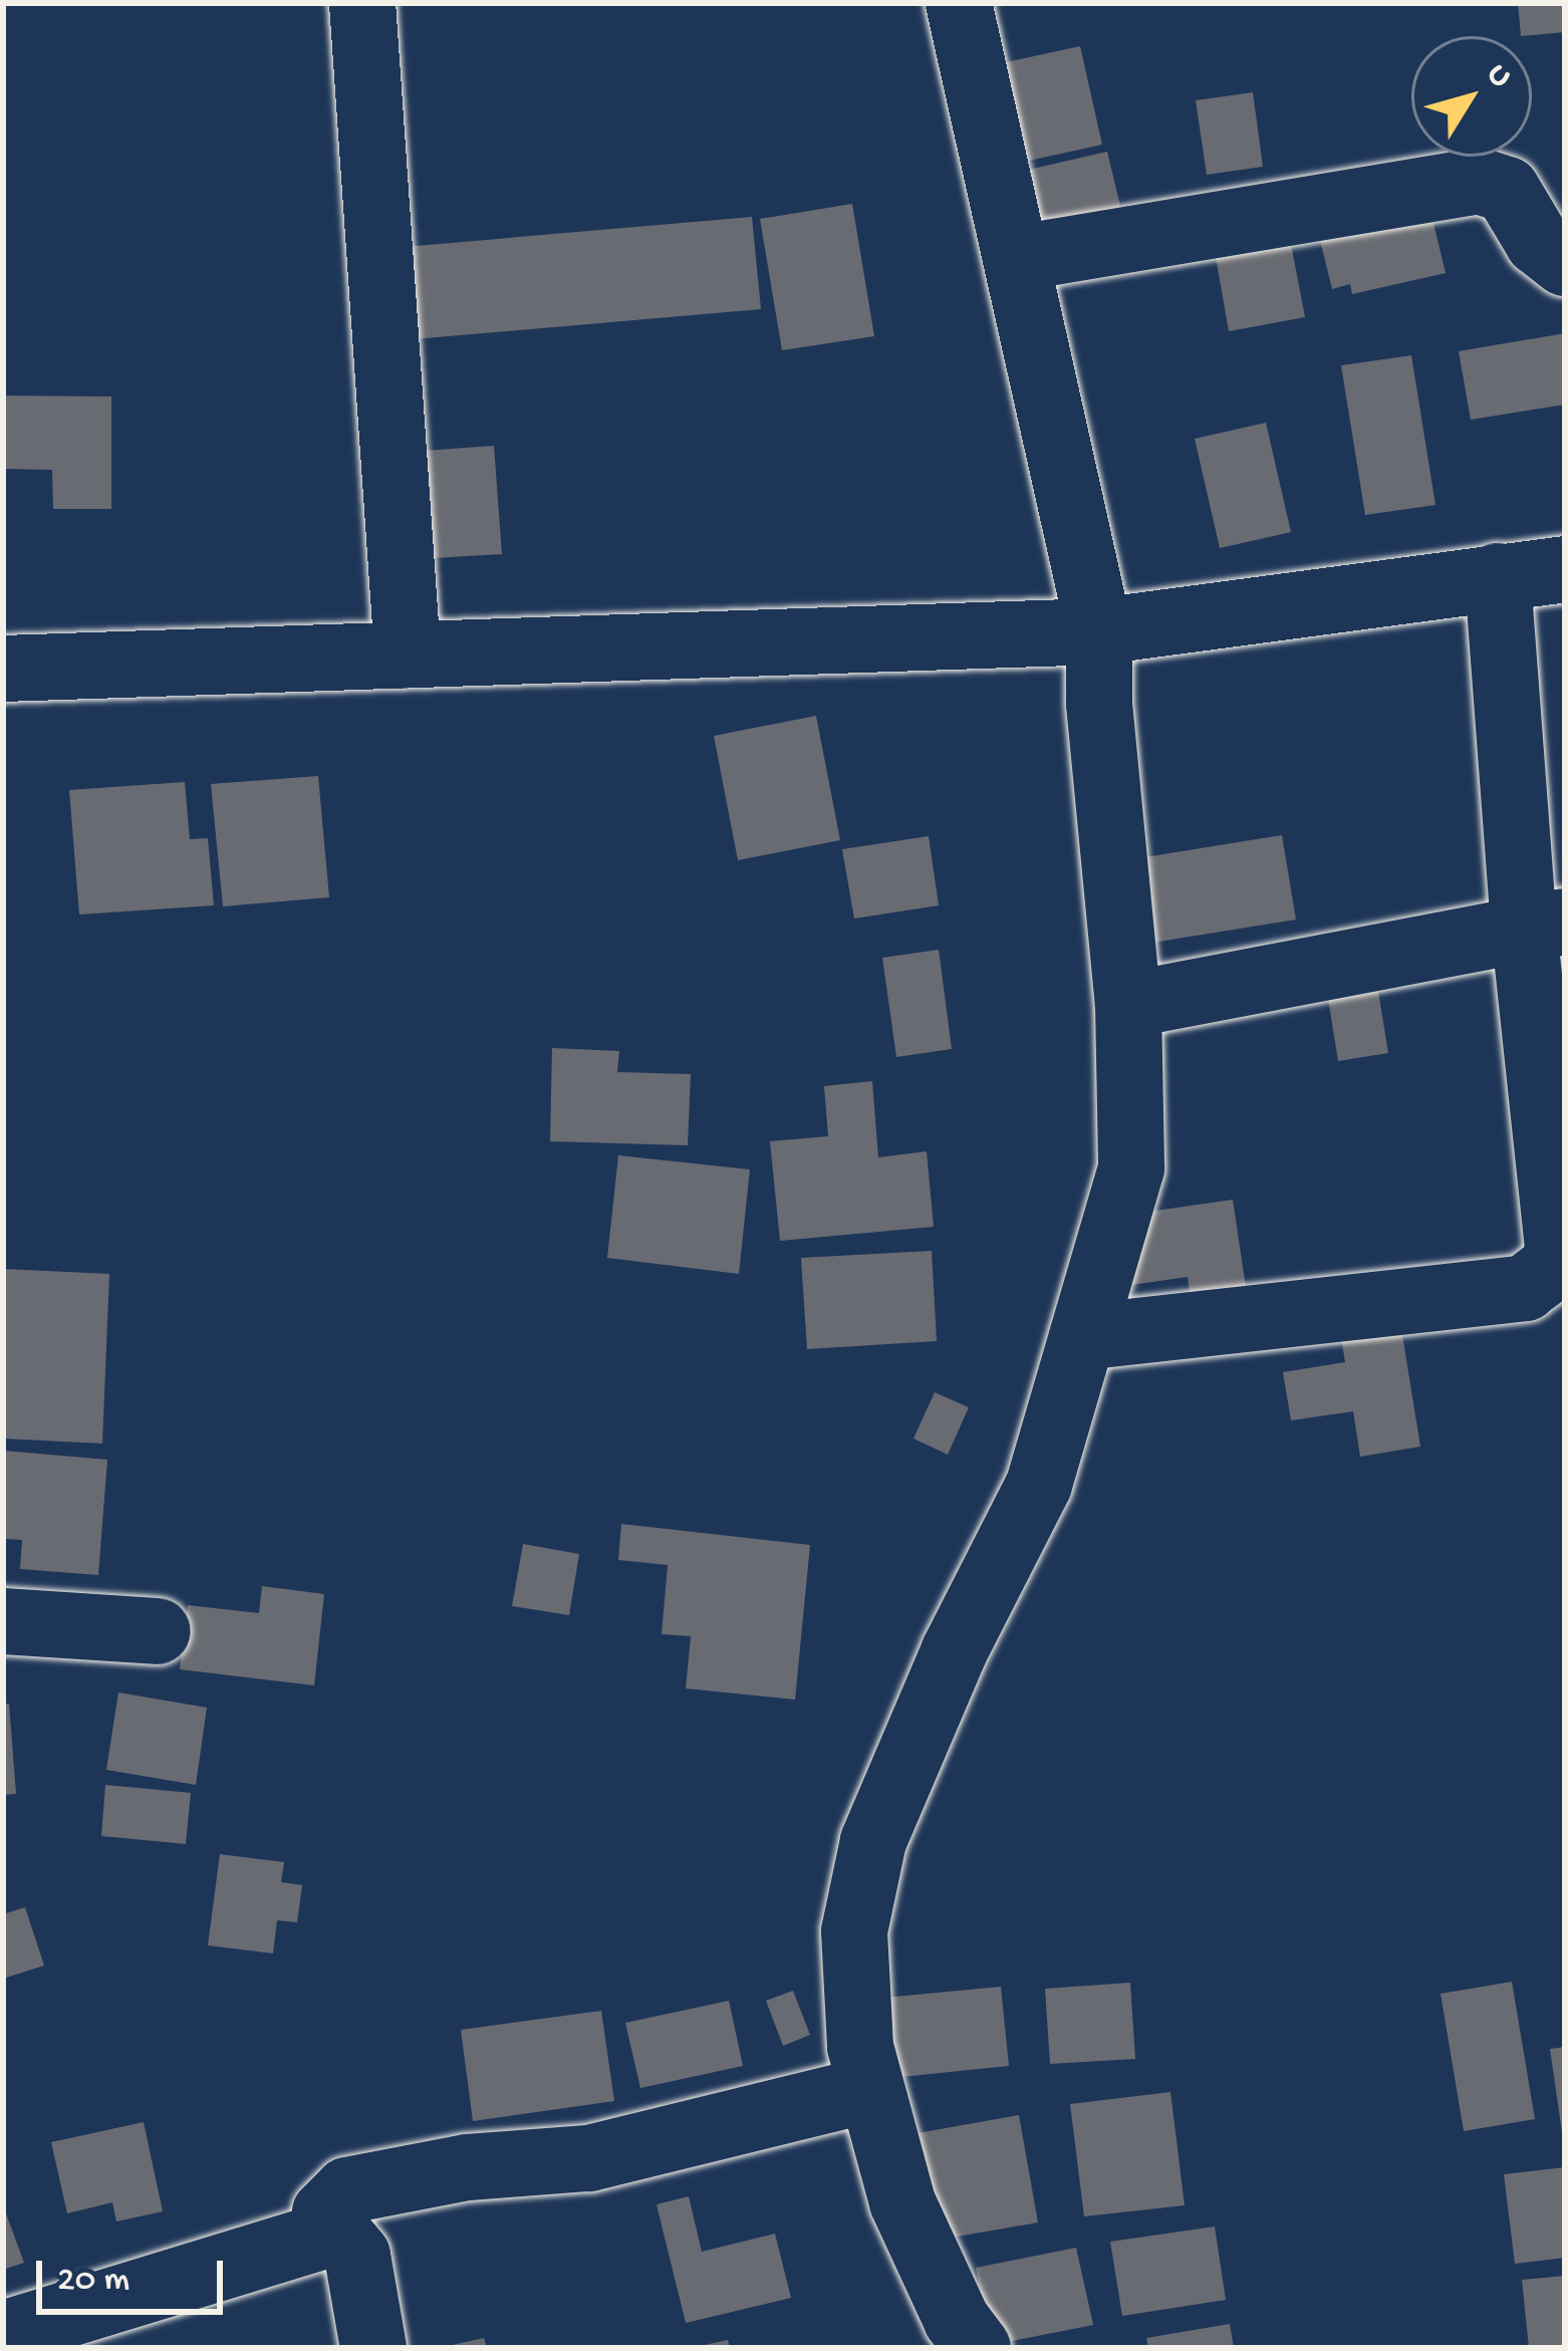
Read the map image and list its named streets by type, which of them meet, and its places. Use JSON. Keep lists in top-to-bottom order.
{
  "scale_bar": "20 m",
  "north": "top right"
}
